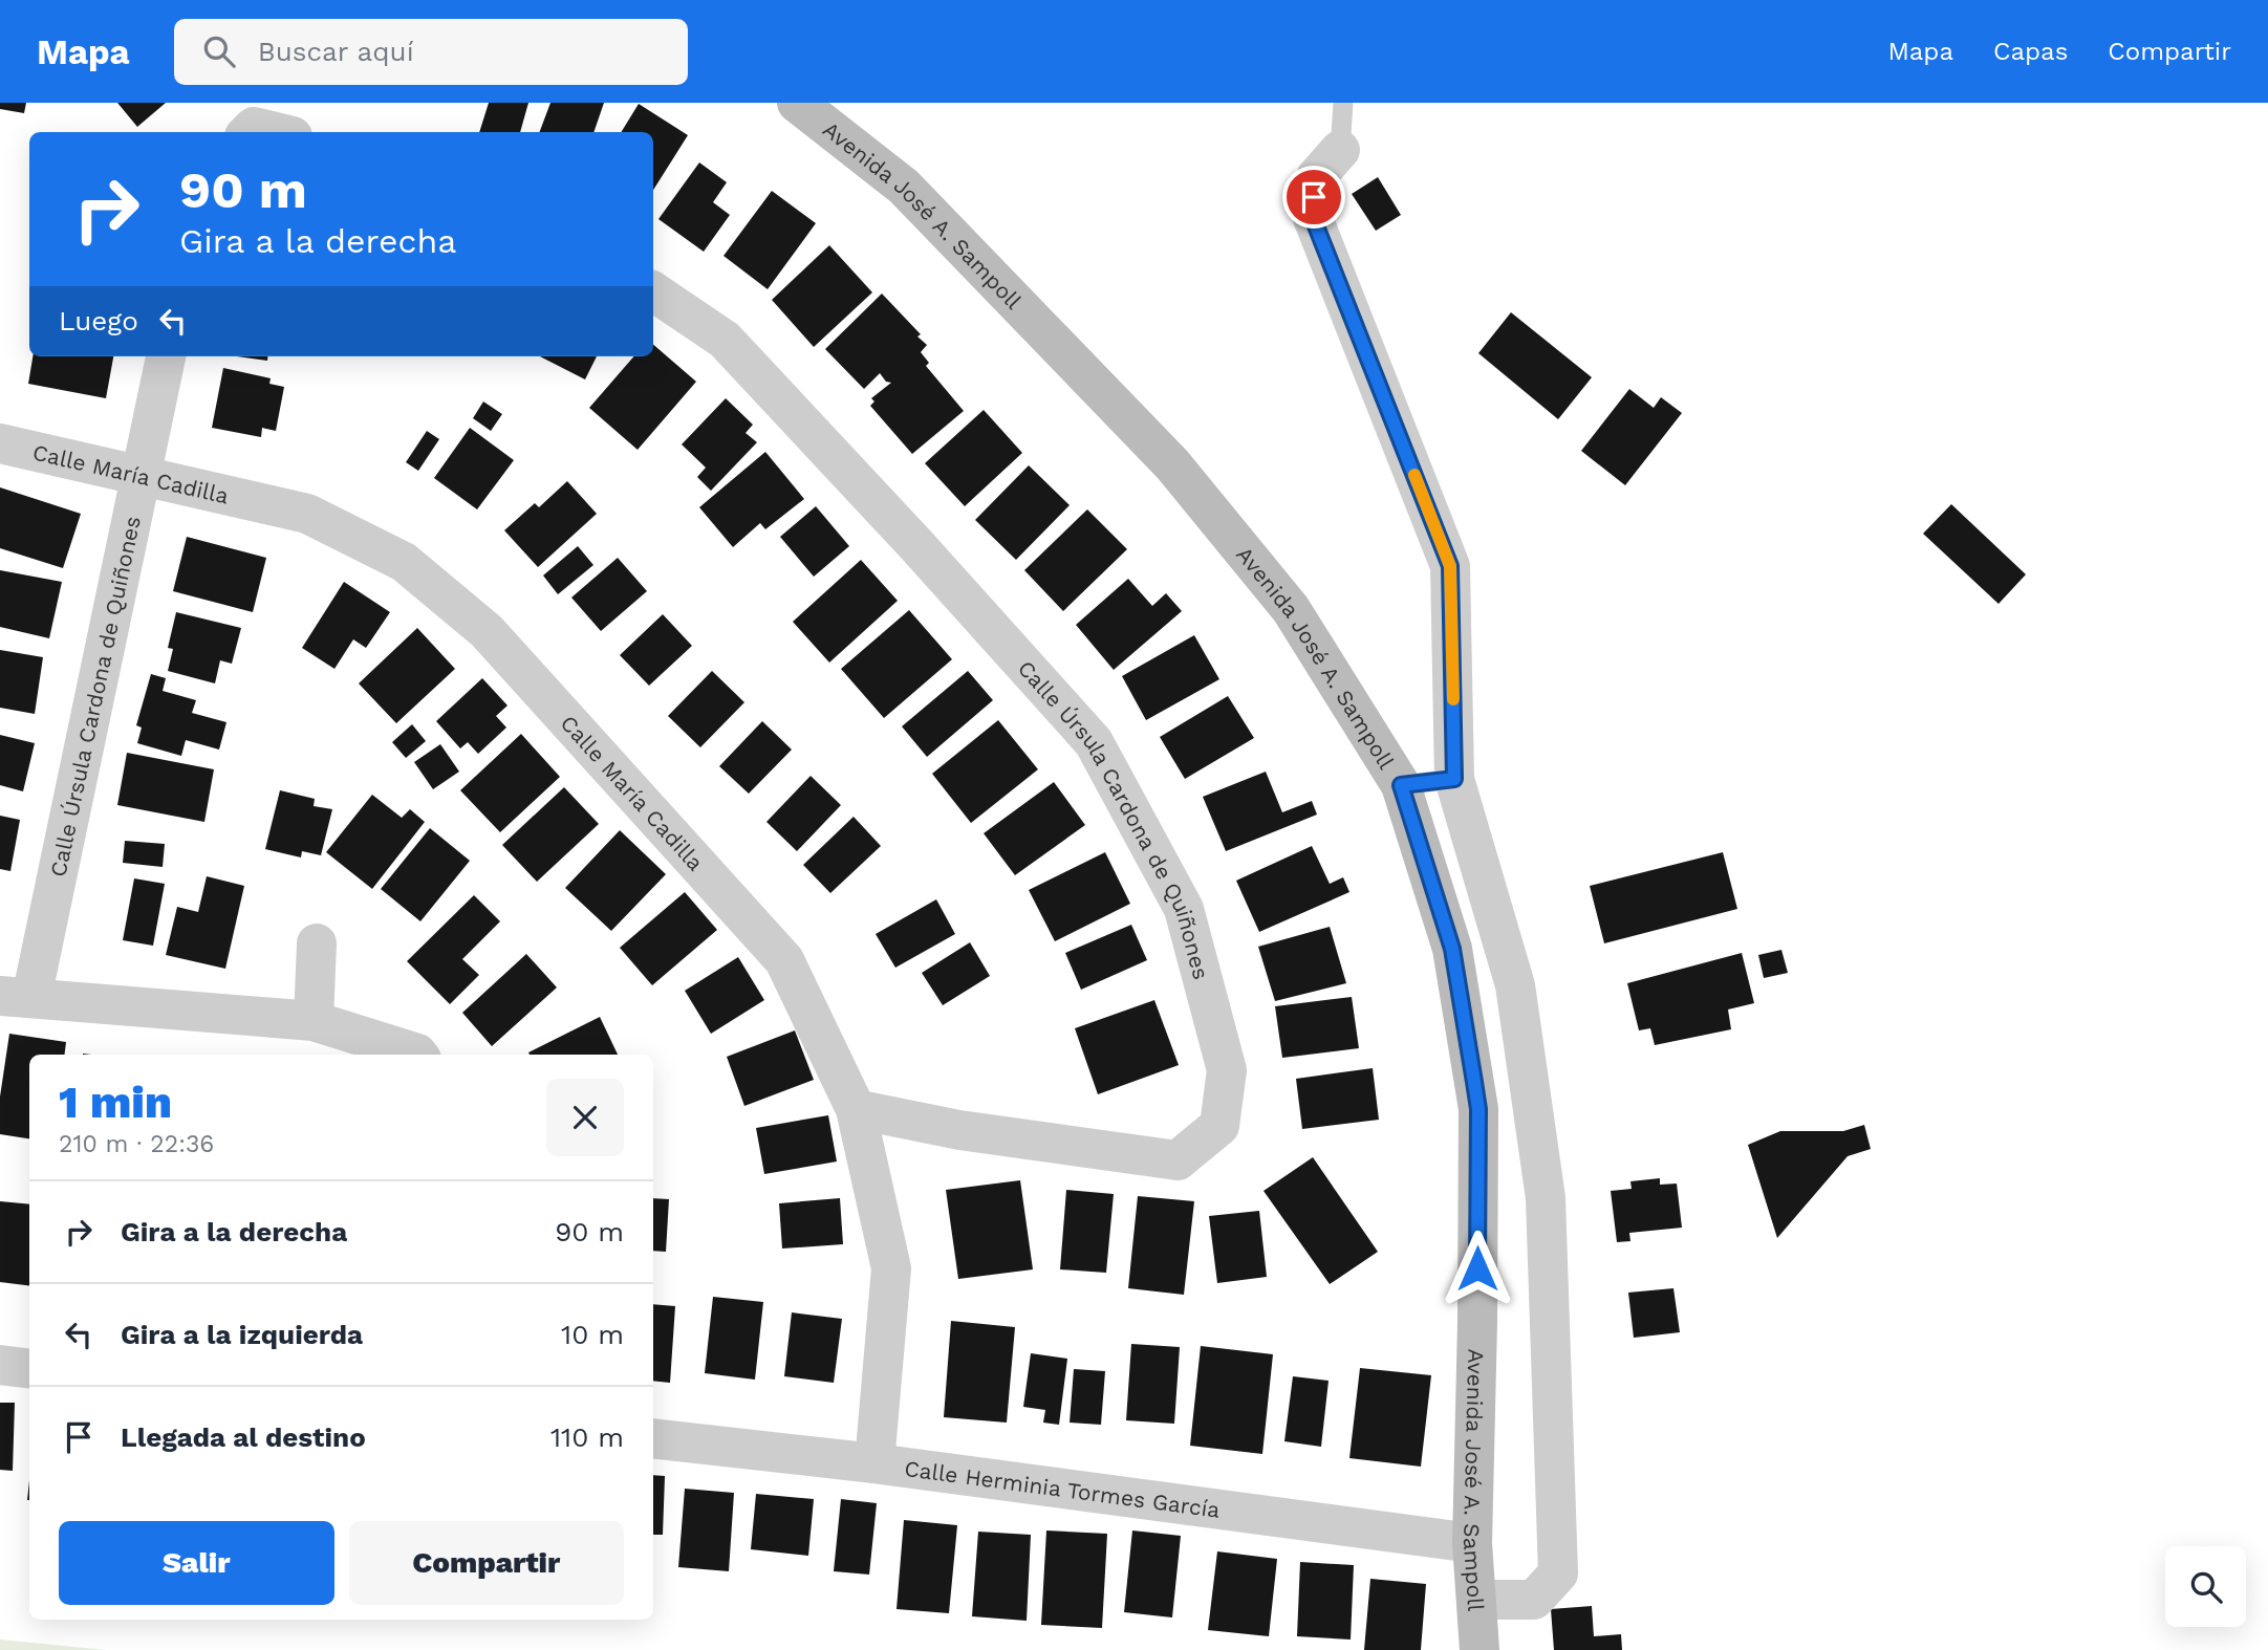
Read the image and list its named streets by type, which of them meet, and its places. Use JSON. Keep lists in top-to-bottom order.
{
  "streets": {
    "street": [
      "Avenida José A. Sampoll",
      "Calle María Cadilla",
      "Calle Úrsula Cardona de Quiñones",
      "Calle Herminia Tormes García"
    ]
  },
  "crossings": [
    ["Avenida José A. Sampoll", "Calle Herminia Tormes García"],
    ["Calle María Cadilla", "Calle Úrsula Cardona de Quiñones"],
    ["Calle María Cadilla", "Calle Herminia Tormes García"]
  ],
  "page": {
    "header": "Mapa",
    "search": "Buscar aquí",
    "nav": ["Mapa", "Capas", "Compartir"],
    "turn": ["90 m", "Gira a la derecha"],
    "then": "Luego",
    "heading": ["1 min", "210 m · 22:36"],
    "list": [
      {
        "name": "Gira a la derecha",
        "value": "90 m"
      },
      {
        "name": "Gira a la izquierda",
        "value": "10 m"
      },
      {
        "name": "Llegada al destino",
        "value": "110 m"
      }
    ],
    "buttons": ["Salir", "Compartir"]
  }
}
